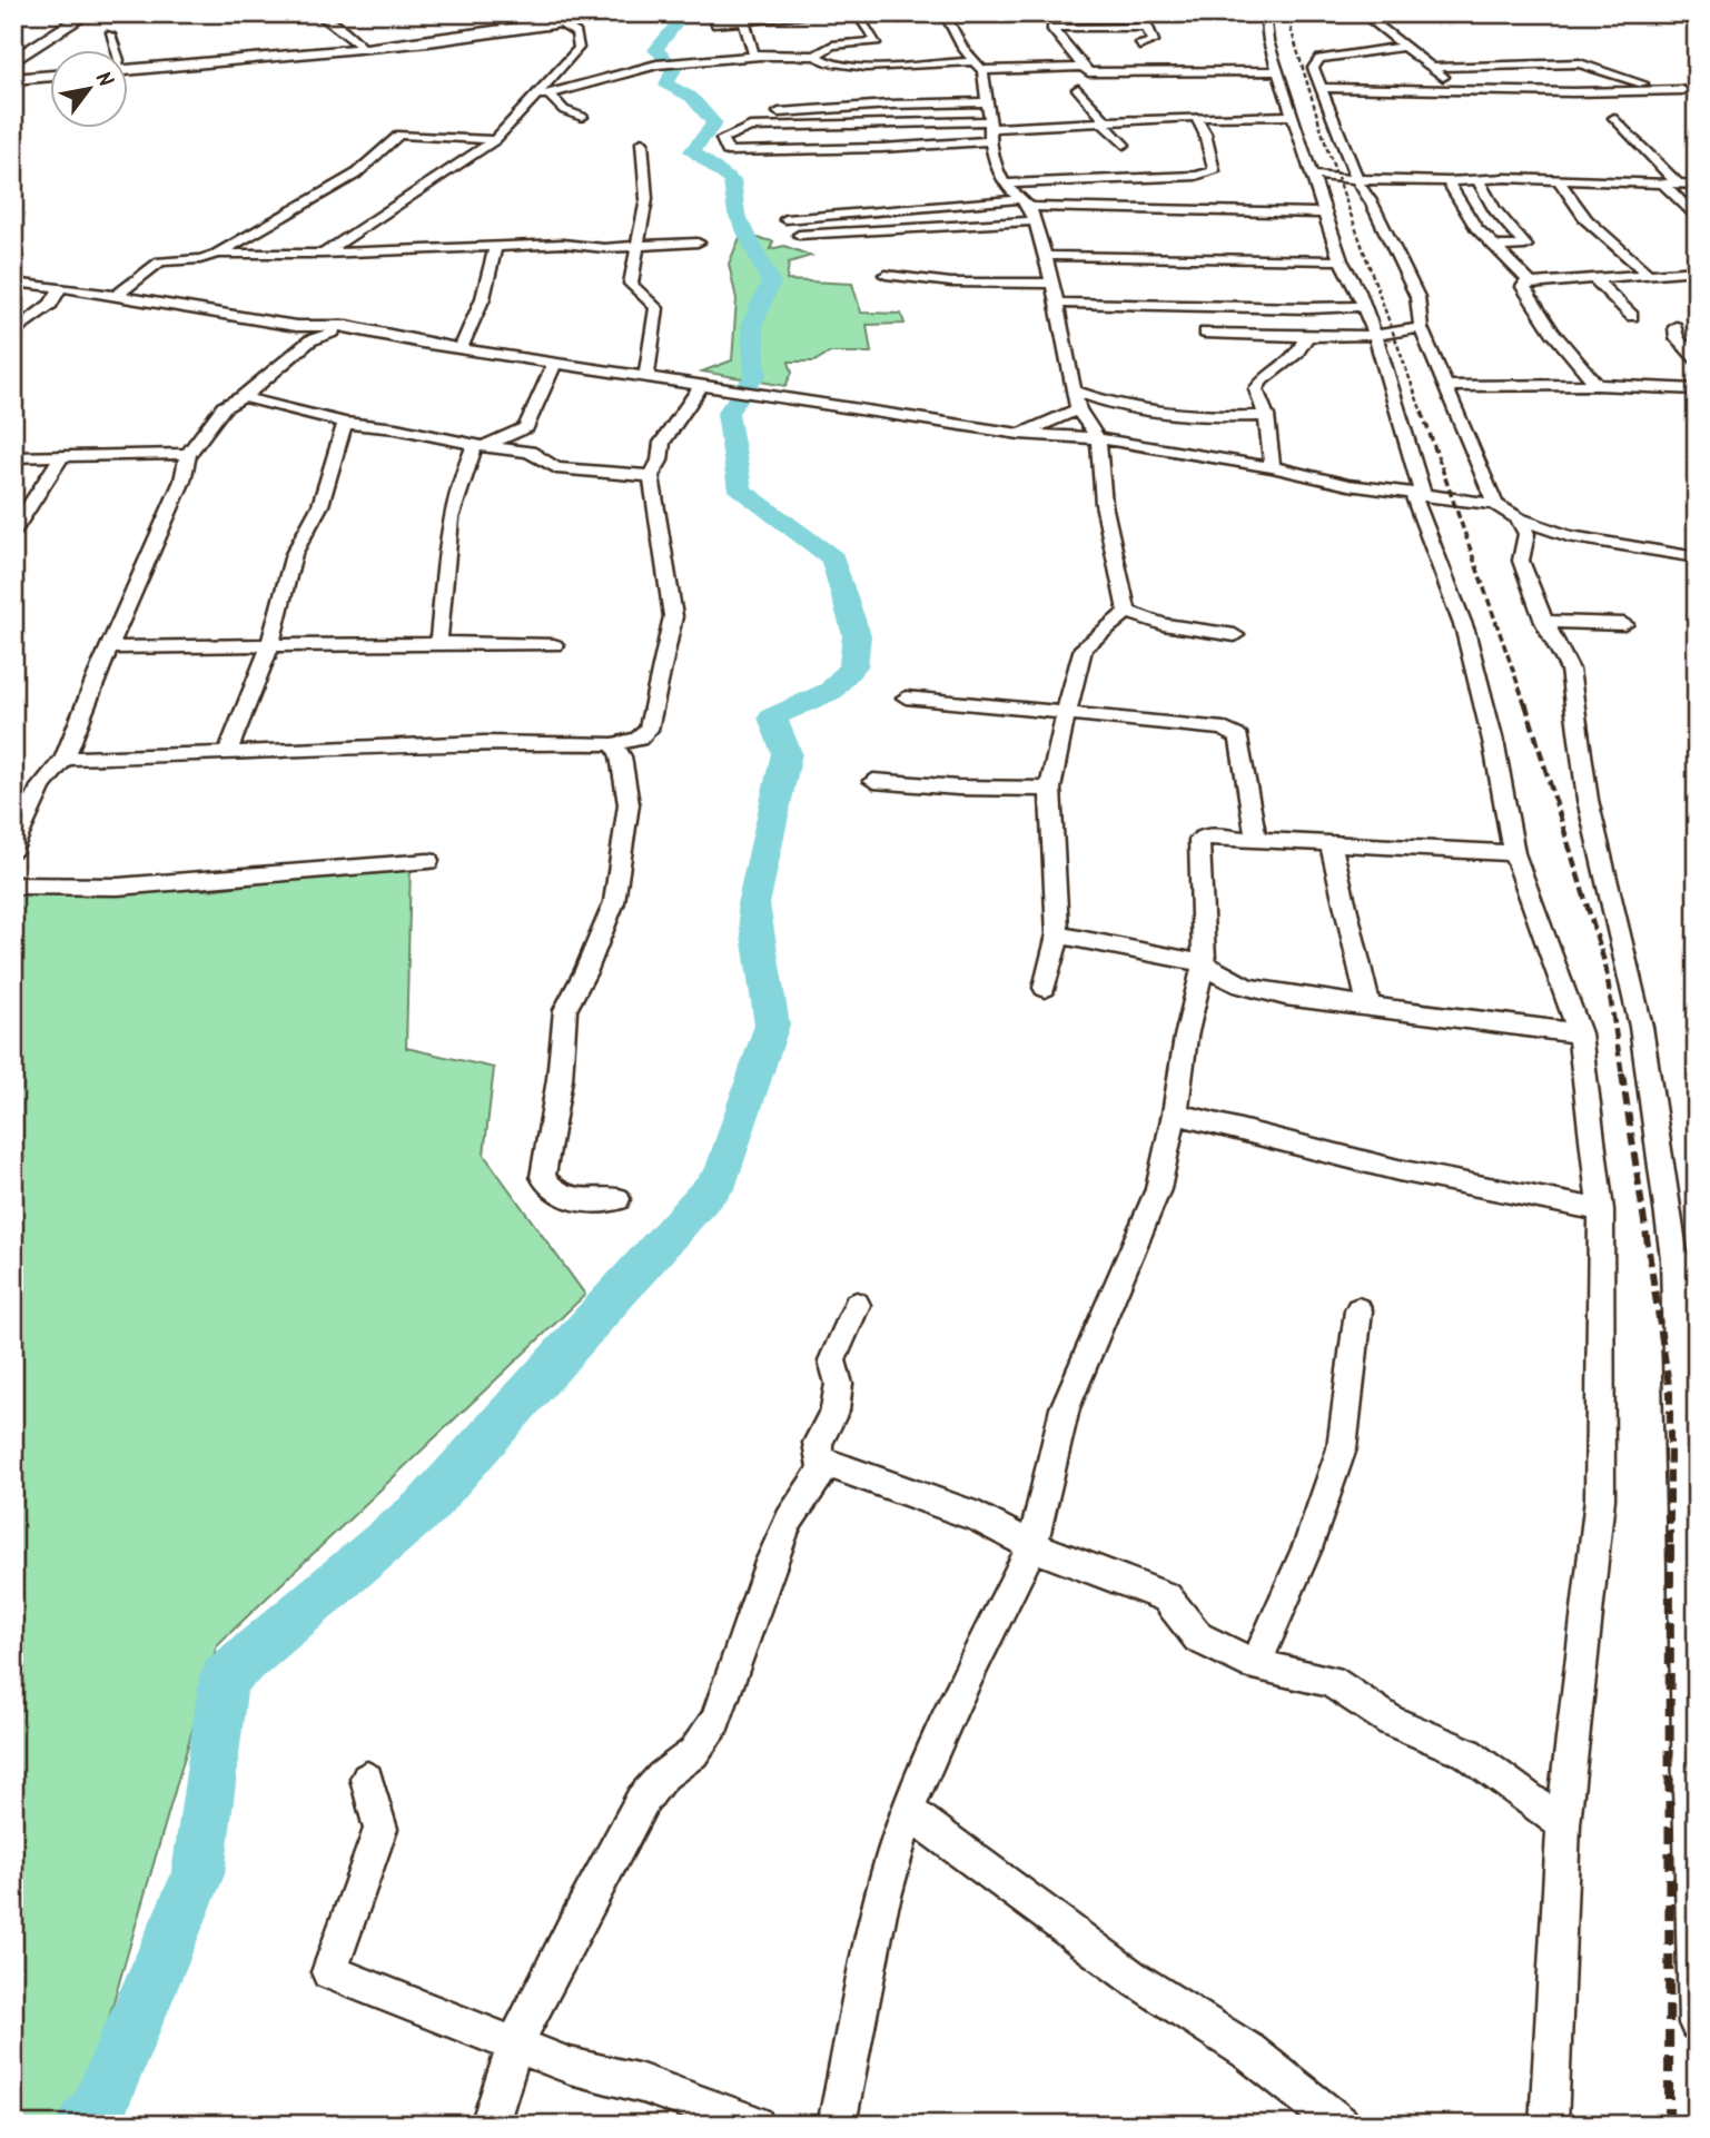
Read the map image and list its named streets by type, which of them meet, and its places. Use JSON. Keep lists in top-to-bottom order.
{
  "north": "top right"
}
